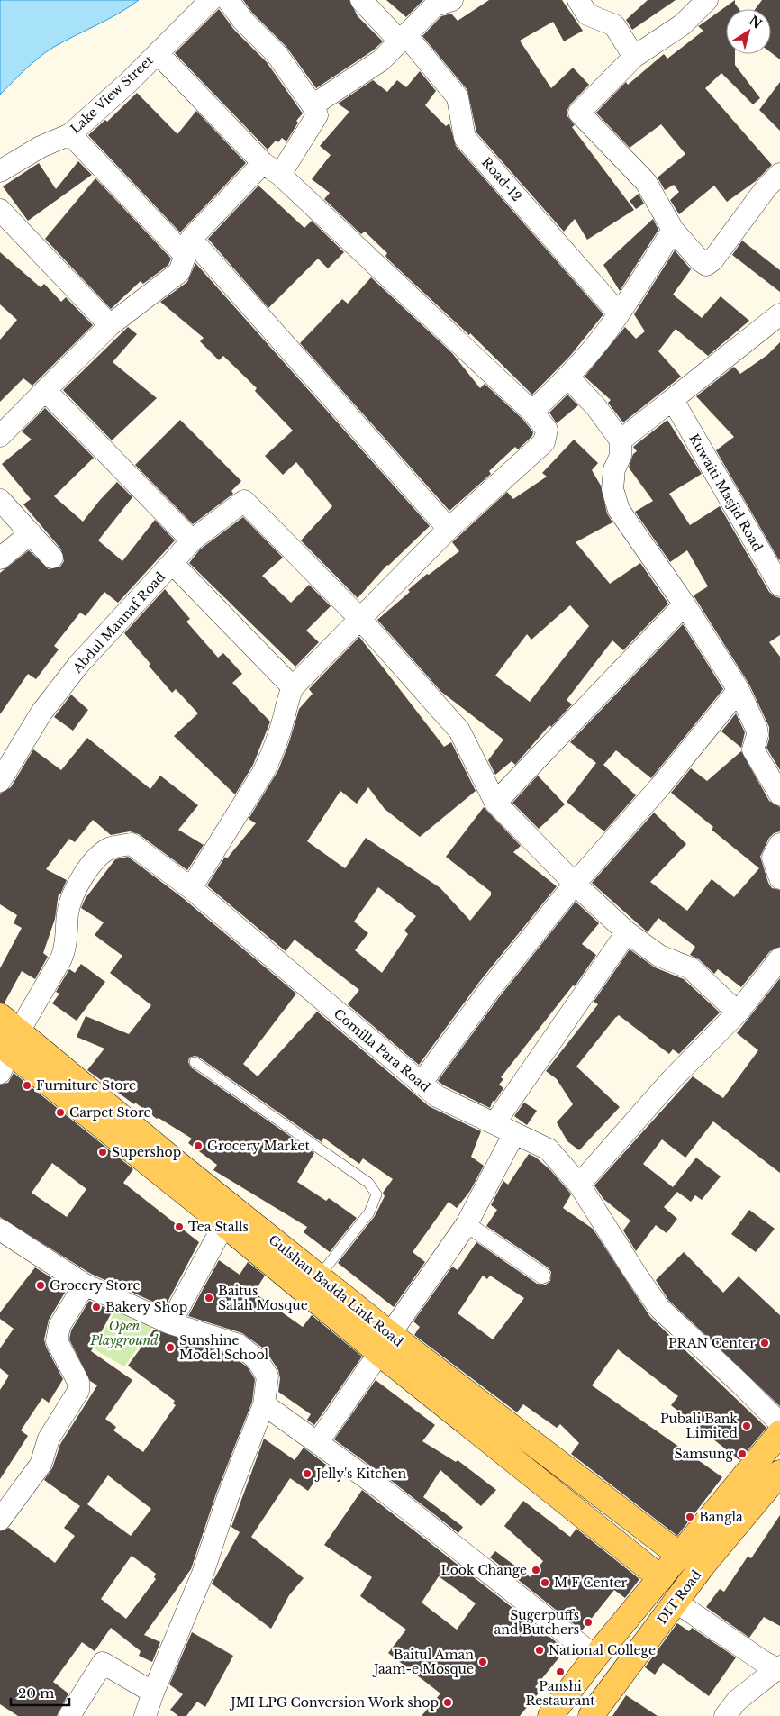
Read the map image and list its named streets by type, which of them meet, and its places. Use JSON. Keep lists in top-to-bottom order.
{
  "streets": {
    "main road": ["Gulshan Badda Link Road", "DIT Road"],
    "street": [
      "Lake View Street",
      "Road-12",
      "Kuwaiti Masjid Road",
      "Abdul Mannaf Road",
      "Comilla Para Road"
    ]
  },
  "crossings": [
    ["Comilla Para Road", "Gulshan Badda Link Road"]
  ],
  "parks": ["Open Playground"],
  "places": [
    "Furniture Store",
    "Carpet Store",
    "Grocery Market",
    "Supershop",
    "Tea Stalls",
    "Grocery Store",
    "Baitus Salah Mosque",
    "Bakery Shop",
    "PRAN Center",
    "Sunshine Model School",
    "Pubali Bank Limited",
    "Samsung",
    "Jelly's Kitchen",
    "Bangla",
    "Look Change",
    "M F Center",
    "Sugerpuffs and Butchers",
    "National College",
    "Baitul Aman Jaam-e Mosque",
    "Panshi Restaurant",
    "JMI LPG Conversion Work shop"
  ],
  "scale_bar": "20 m",
  "north": "top right"
}
